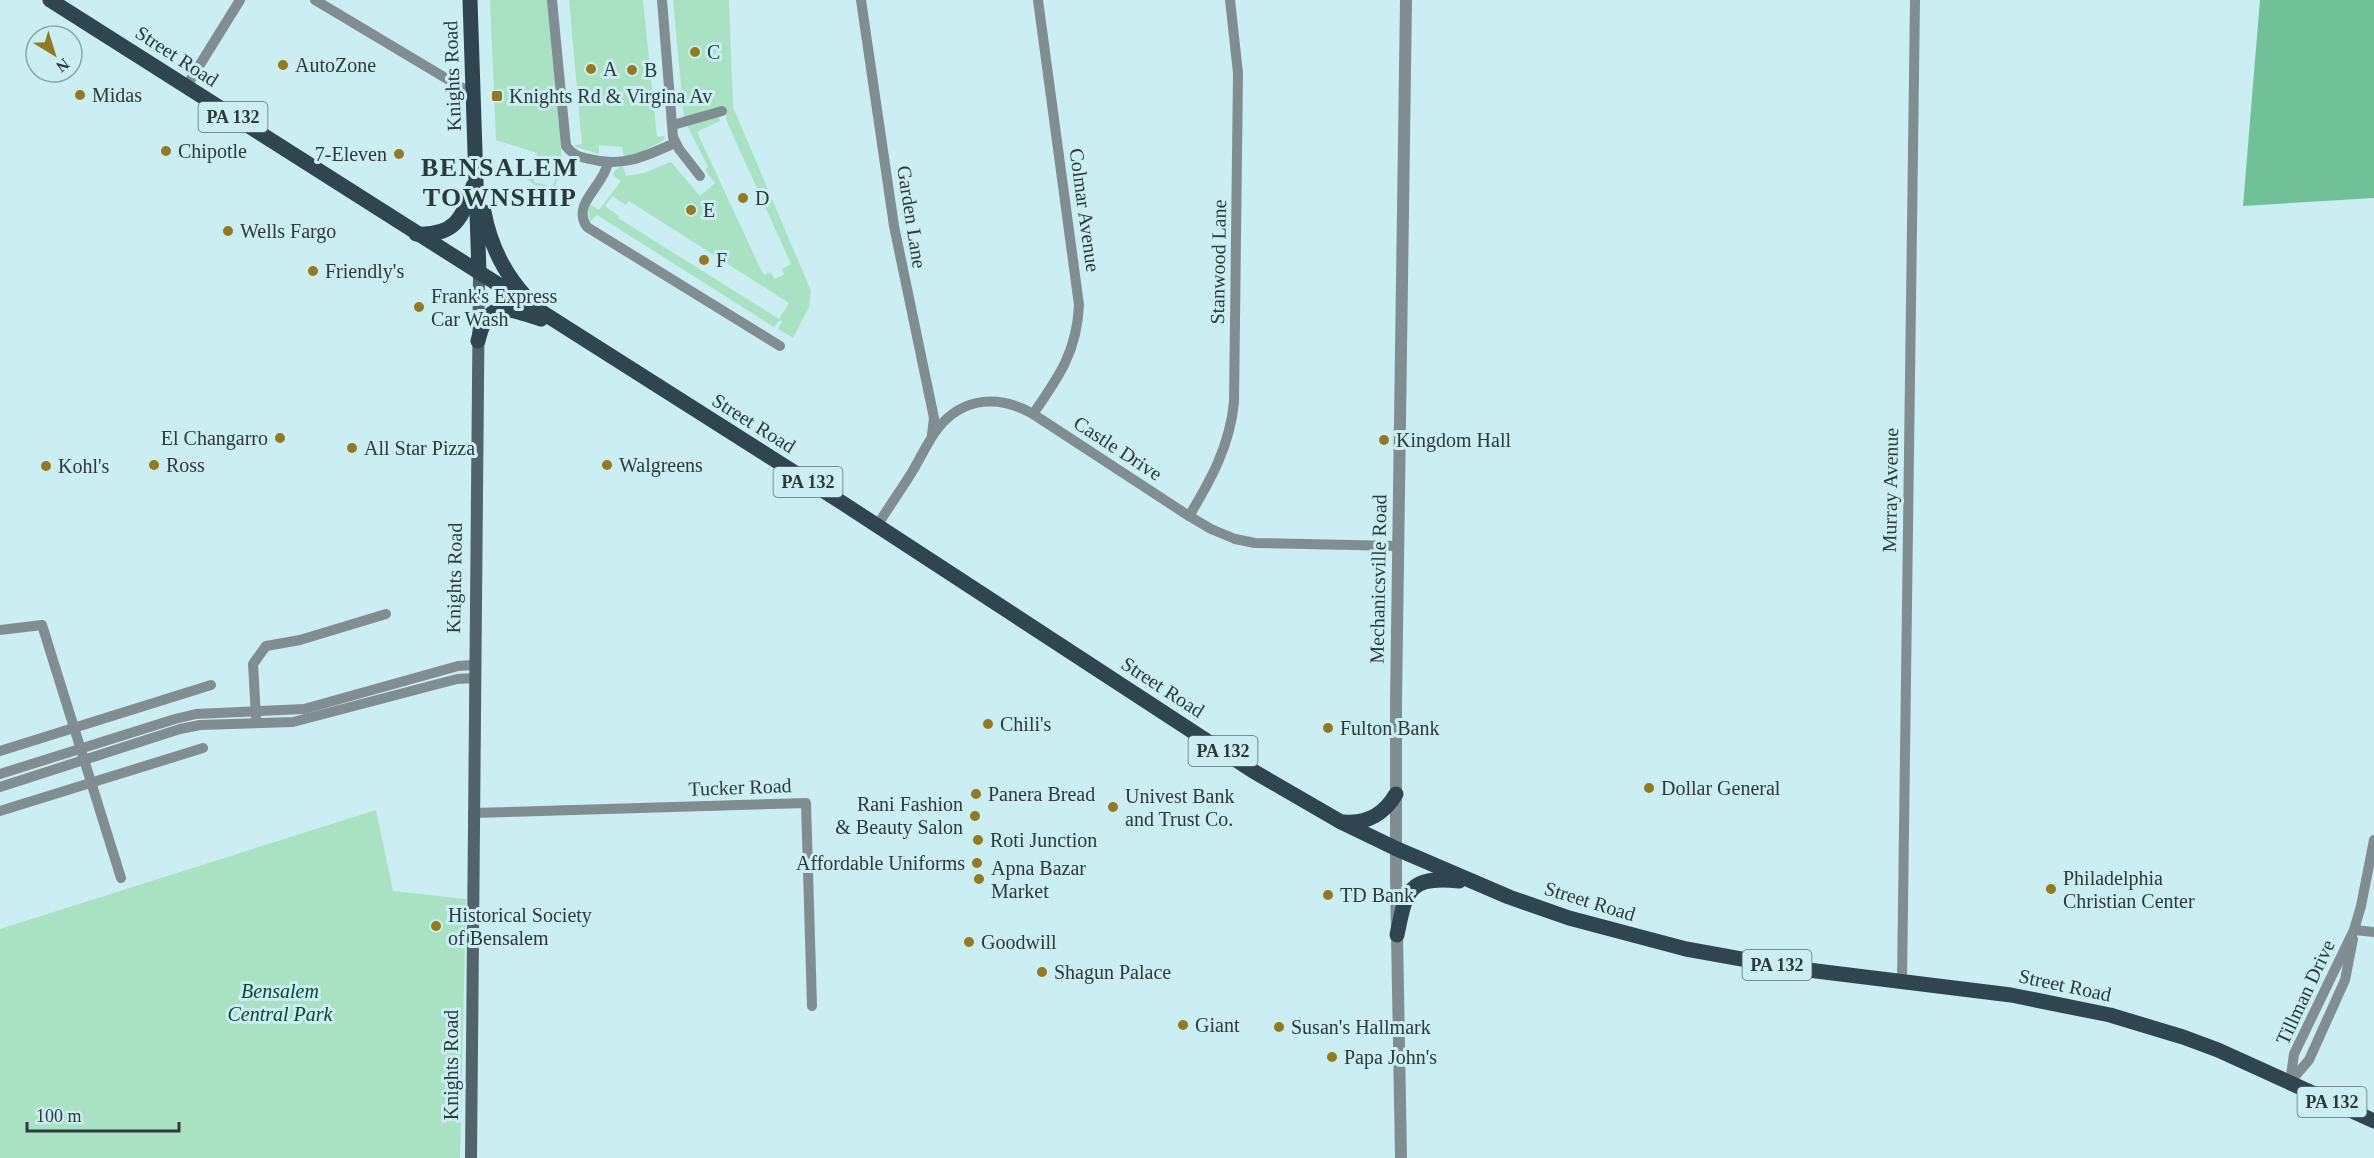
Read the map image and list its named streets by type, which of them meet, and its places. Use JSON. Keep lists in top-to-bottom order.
{
  "streets": {
    "main road": ["Street Road", "Knights Road", "PA 132"],
    "street": [
      "Colmar Avenue",
      "Garden Lane",
      "Stanwood Lane",
      "Castle Drive",
      "Murray Avenue",
      "Mechanicsville Road",
      "Tucker Road",
      "Tillman Drive"
    ]
  },
  "crossings": [
    ["Street Road", "Knights Road"],
    ["Street Road", "Castle Drive"],
    ["Street Road", "Murray Avenue"],
    ["Street Road", "Mechanicsville Road"],
    ["Street Road", "Tillman Drive"],
    ["Knights Road", "Tucker Road"],
    ["Colmar Avenue", "Castle Drive"],
    ["Garden Lane", "Castle Drive"],
    ["Stanwood Lane", "Castle Drive"],
    ["Castle Drive", "Mechanicsville Road"]
  ],
  "districts": ["BENSALEM TOWNSHIP"],
  "parks": ["Bensalem Central Park"],
  "places": {
    "other": [
      "C",
      "AutoZone",
      "A",
      "B",
      "Midas",
      "Chipotle",
      "7-Eleven",
      "D",
      "E",
      "Wells Fargo",
      "F",
      "Friendly's",
      "Frank's Express Car Wash",
      "El Changarro",
      "Kingdom Hall",
      "All Star Pizza",
      "Ross",
      "Walgreens",
      "Kohl's",
      "Chili's",
      "Fulton Bank",
      "Dollar General",
      "Panera Bread",
      "Univest Bank and Trust Co.",
      "Rani Fashion & Beauty Salon",
      "Roti Junction",
      "Affordable Uniforms",
      "Apna Bazar Market",
      "Philadelphia Christian Center",
      "TD Bank",
      "Historical Society of Bensalem",
      "Goodwill",
      "Shagun Palace",
      "Giant",
      "Susan's Hallmark",
      "Papa John's"
    ],
    "transit": ["Knights Rd & Virgina Av"]
  },
  "scale_bar": "100 m",
  "north": "bottom right"
}
